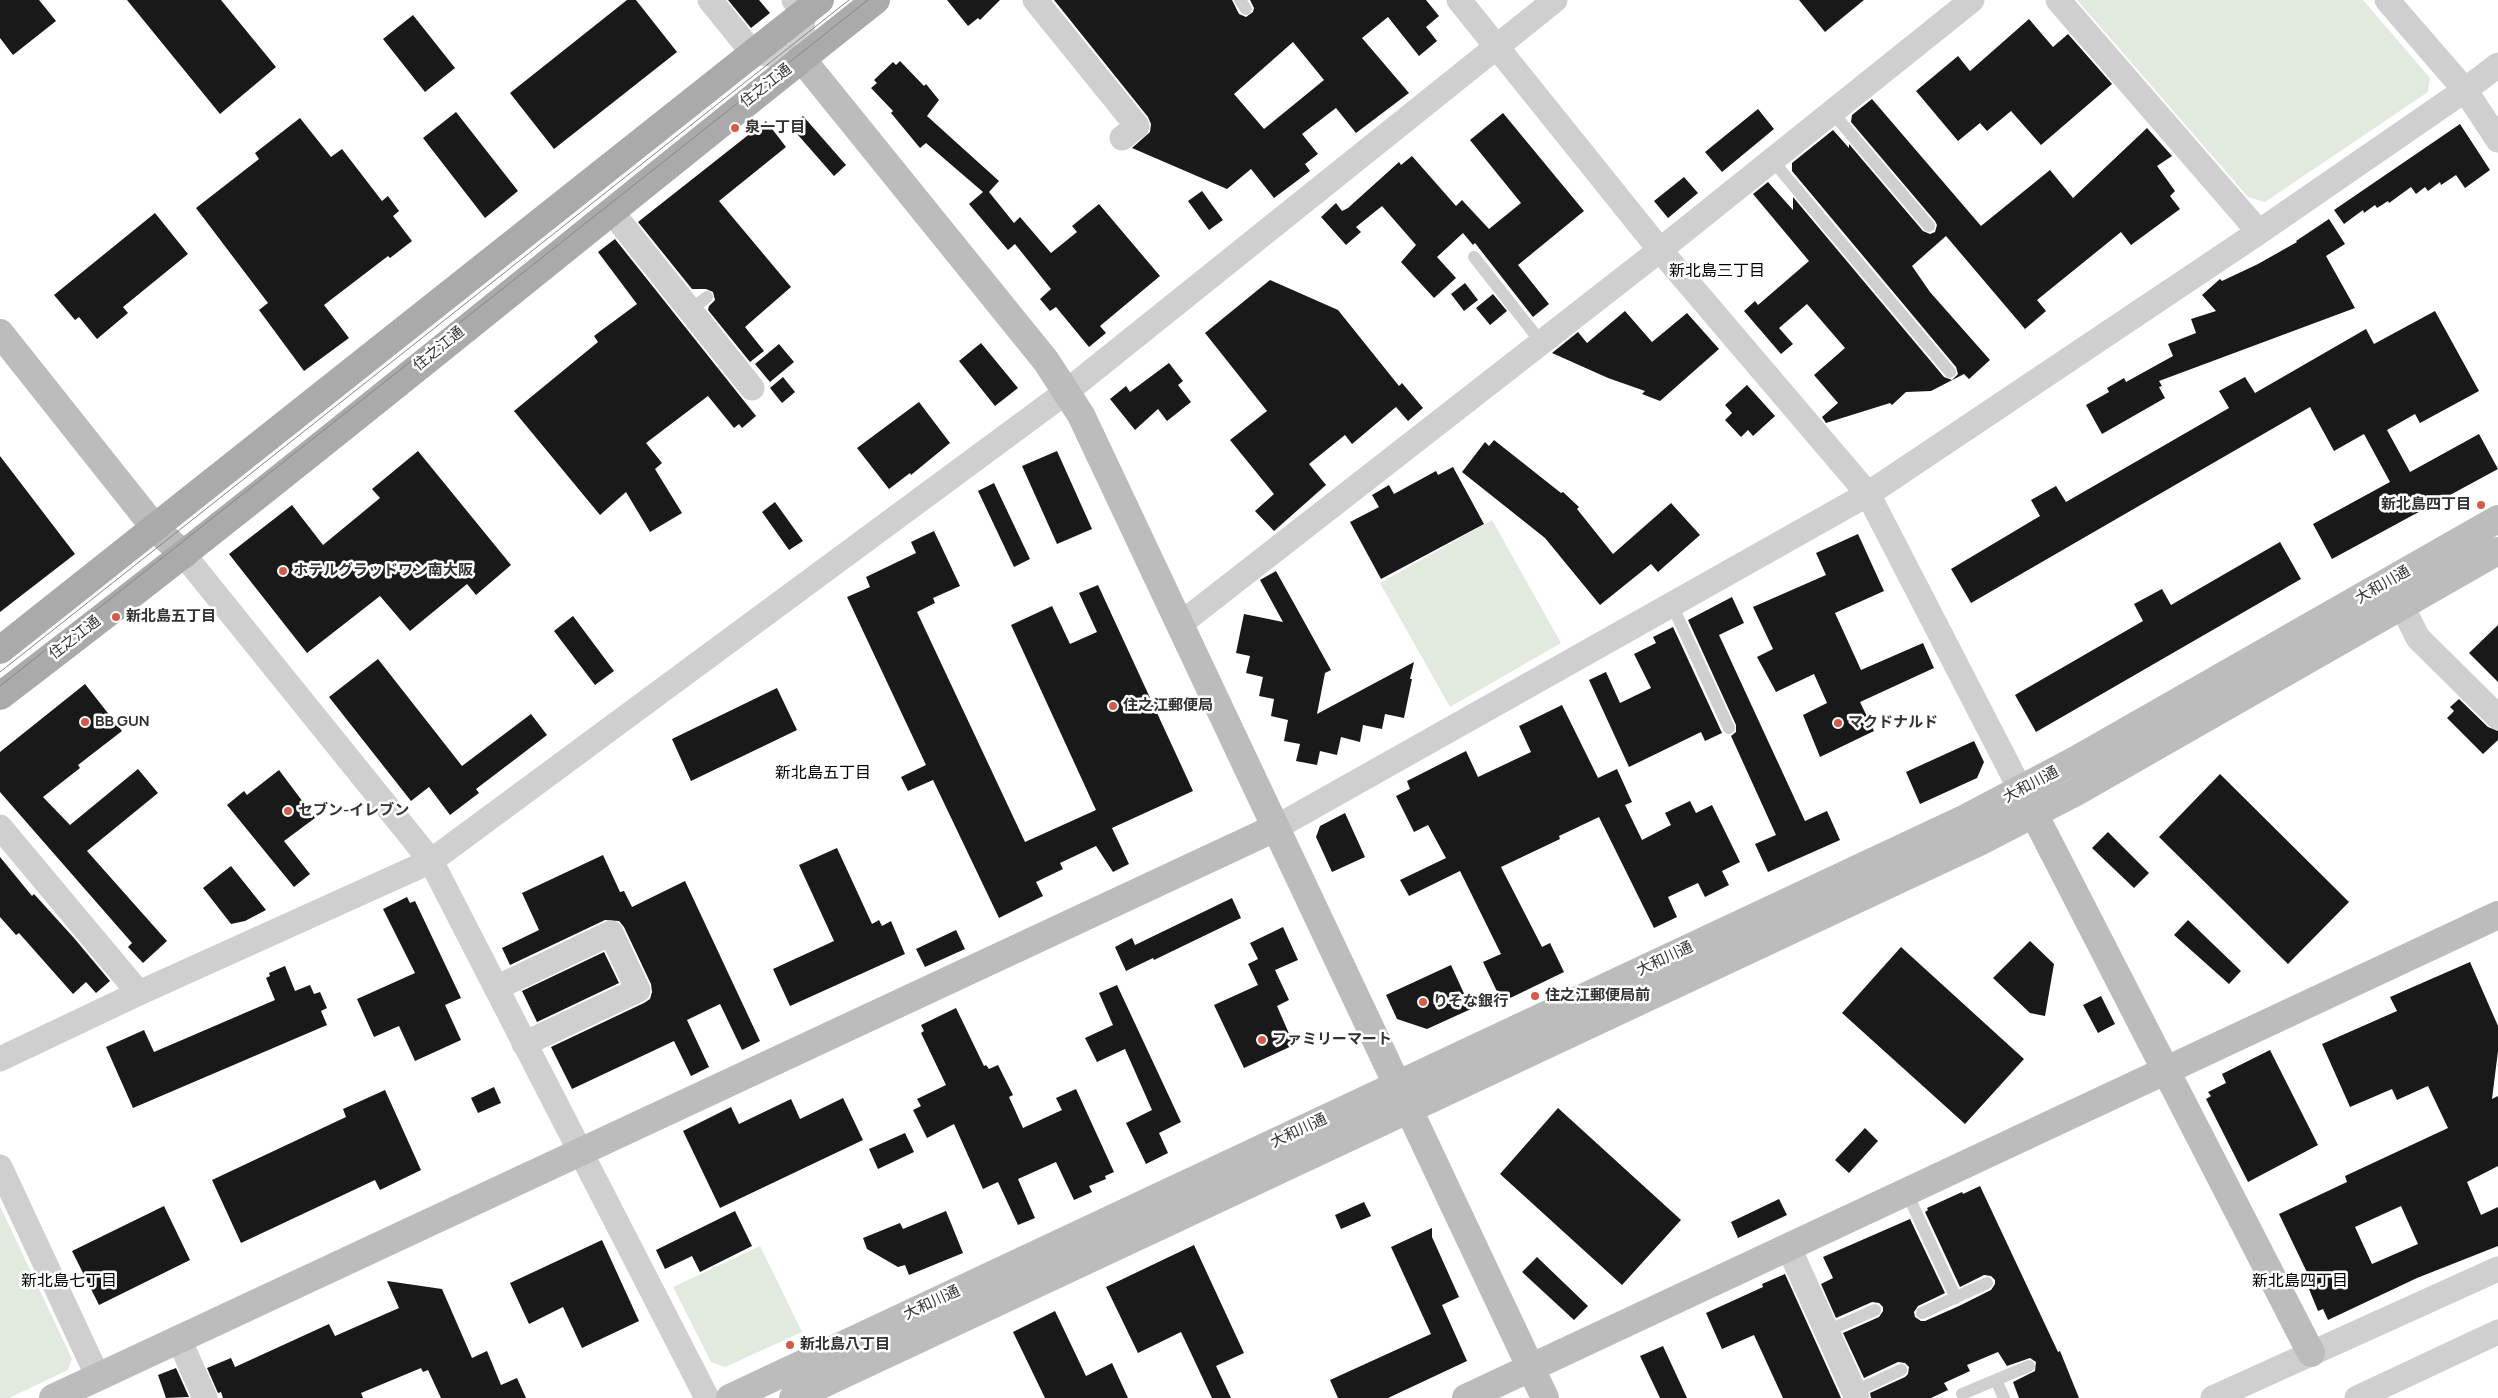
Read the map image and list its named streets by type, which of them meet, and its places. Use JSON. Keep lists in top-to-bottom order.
{
  "streets": {
    "main road": ["住之江通"],
    "street": ["大和川通"]
  },
  "districts": [
    "新北島三丁目",
    "新北島五丁目",
    "新北島七丁目",
    "新北島四丁目"
  ],
  "places": [
    "泉一丁目",
    "新北島四丁目",
    "ホテルグラッドワン南大阪",
    "新北島五丁目",
    "住之江郵便局",
    "BB GUN",
    "マクドナルド",
    "セブン-イレブン",
    "住之江郵便局前",
    "りそな銀行",
    "ファミリーマート",
    "新北島八丁目"
  ]
}
